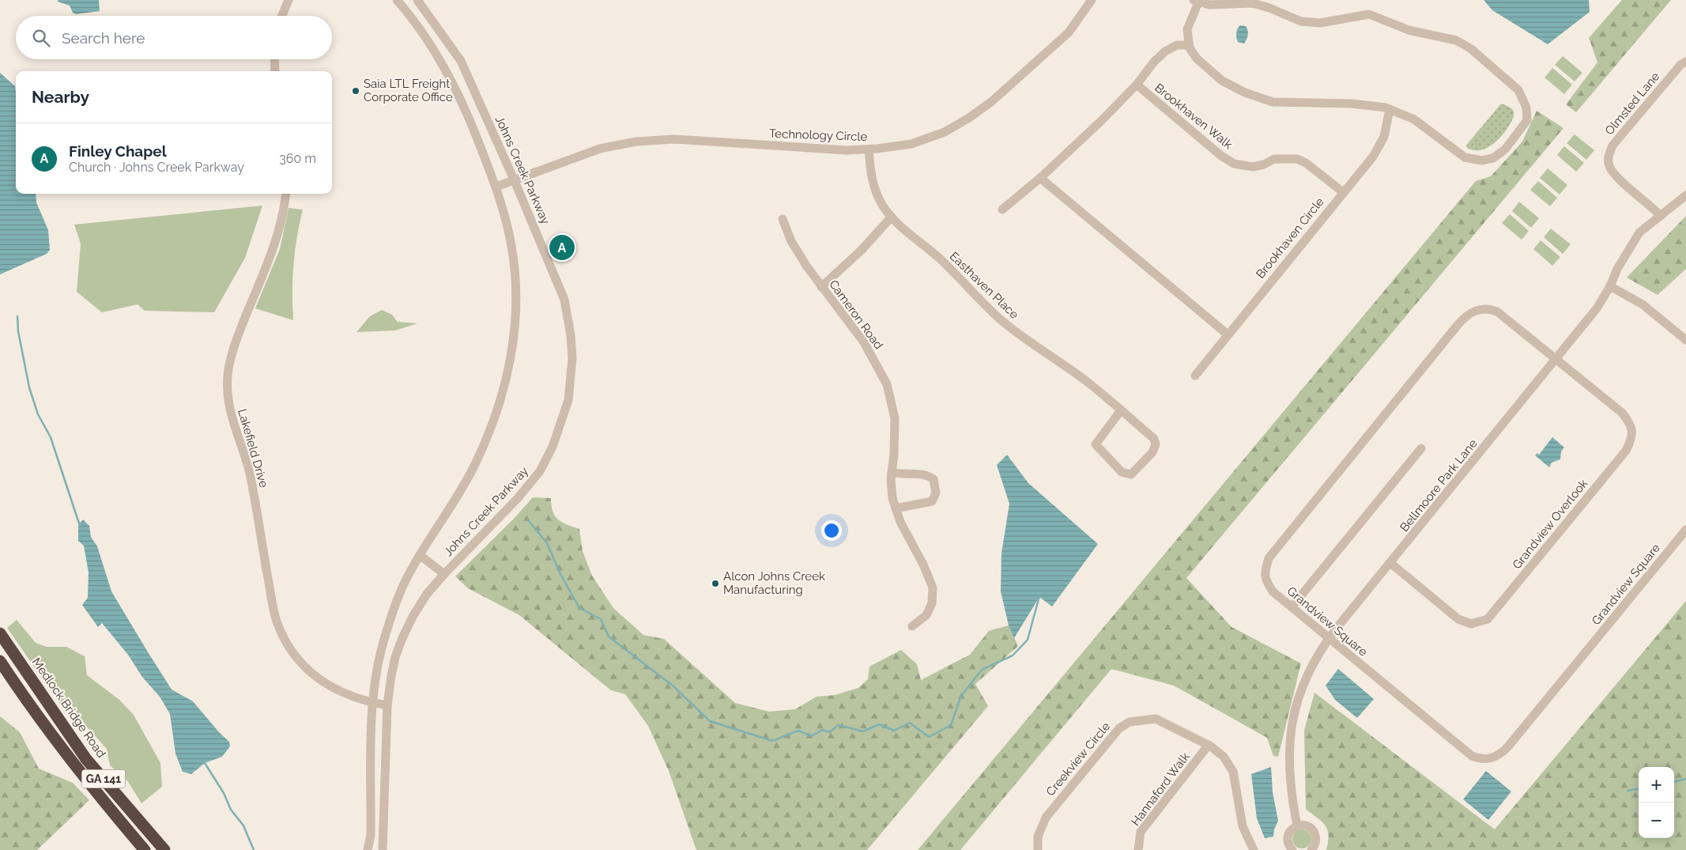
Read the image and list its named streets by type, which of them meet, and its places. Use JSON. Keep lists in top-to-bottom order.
{
  "streets": {
    "highway": ["Medlock Bridge Road", "GA 141"],
    "street": [
      "Olmsted Lane",
      "Brookhaven Walk",
      "Technology Circle",
      "Johns Creek Parkway",
      "Brookhaven Circle",
      "Easthaven Place",
      "Cameron Road",
      "Lakefield Drive",
      "Bellmoore Park Lane",
      "Grandview Overlook",
      "Grandview Square",
      "Creekview Circle",
      "Hannaford Walk"
    ]
  },
  "crossings": [
    ["Olmsted Lane", "Bellmoore Park Lane"],
    ["Brookhaven Walk", "Brookhaven Circle"],
    ["Technology Circle", "Johns Creek Parkway"],
    ["Technology Circle", "Easthaven Place"],
    ["Johns Creek Parkway", "Lakefield Drive"],
    ["Bellmoore Park Lane", "Grandview Overlook"],
    ["Bellmoore Park Lane", "Grandview Square"],
    ["Grandview Overlook", "Grandview Square"],
    ["Creekview Circle", "Hannaford Walk"]
  ],
  "places": ["Saia LTL Freight Corporate Office", "Alcon Johns Creek Manufacturing"],
  "page": {
    "search": "Search here",
    "heading": "Nearby",
    "list": [
      {
        "mark": "A",
        "name": "Finley Chapel",
        "note": "Church · Johns Creek Parkway",
        "value": "360 m"
      }
    ],
    "pins": "A",
    "map_buttons": ["+", "−"]
  }
}
